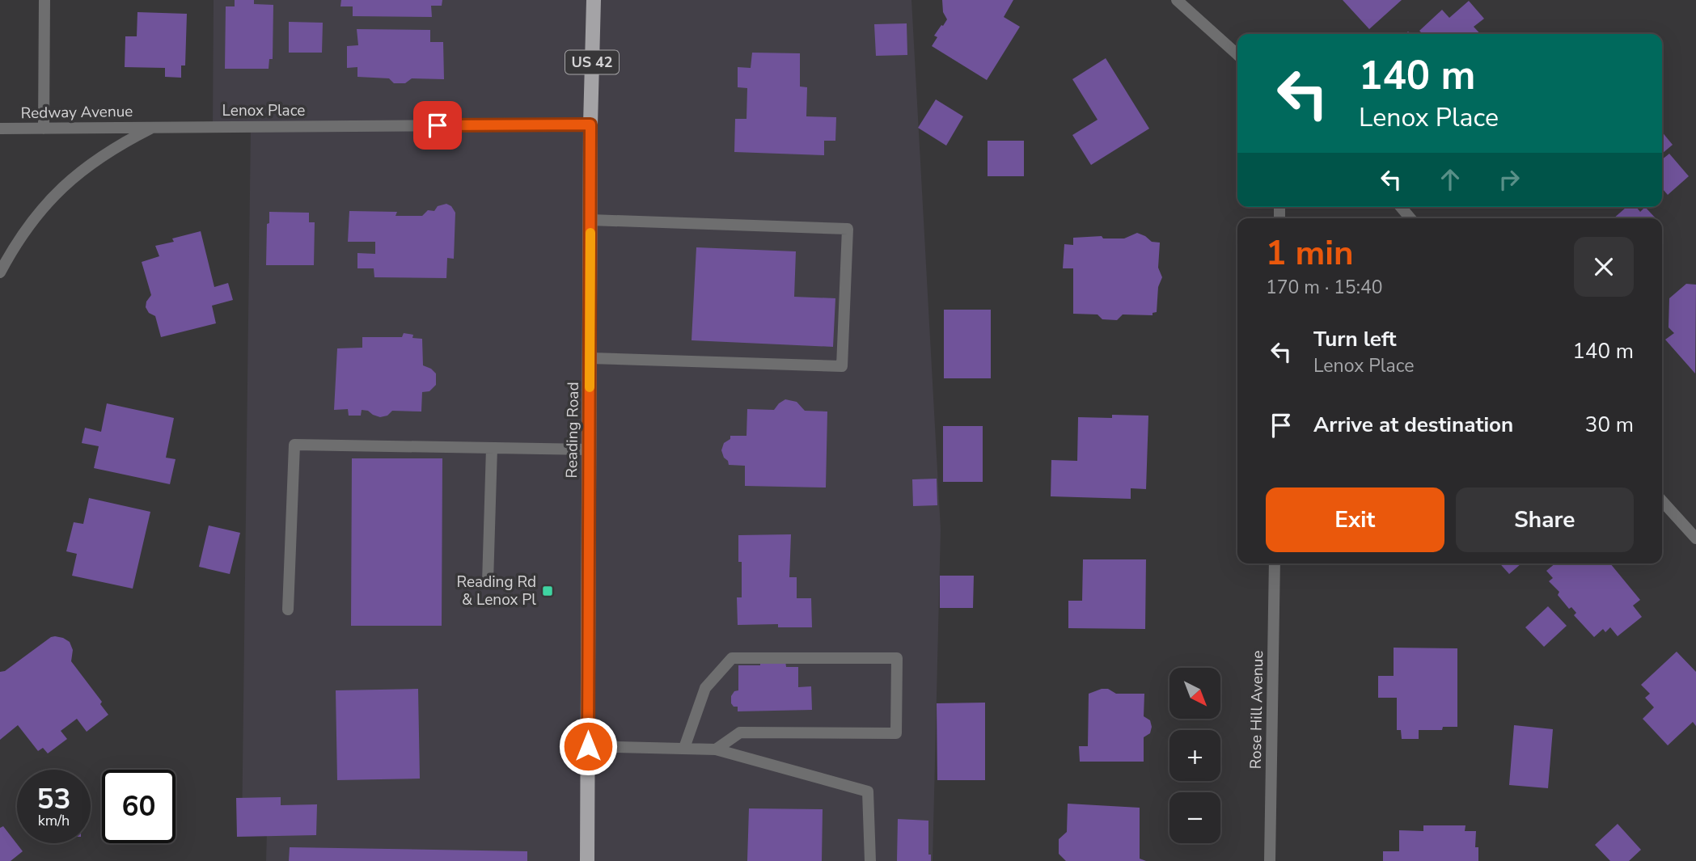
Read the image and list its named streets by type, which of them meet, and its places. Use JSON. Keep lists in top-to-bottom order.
{
  "streets": {
    "main road": ["US 42", "Reading Road"],
    "street": ["Lenox Place", "Redway Avenue", "Rose Hill Avenue"]
  },
  "crossings": [
    ["Lenox Place", "Redway Avenue"],
    ["Lenox Place", "Reading Road"]
  ],
  "places": {
    "transit": ["Reading Rd & Lenox Pl"]
  },
  "north": "bottom right",
  "page": {
    "turn": ["140 m", "Lenox Place"],
    "heading": ["1 min", "170 m · 15:40"],
    "list": [
      {
        "name": "Turn left",
        "note": "Lenox Place",
        "value": "140 m"
      },
      {
        "name": "Arrive at destination",
        "value": "30 m"
      }
    ],
    "buttons": ["Exit", "Share"],
    "map_buttons": ["+", "−"],
    "speed": "53 km/h",
    "limit": "60"
  }
}
